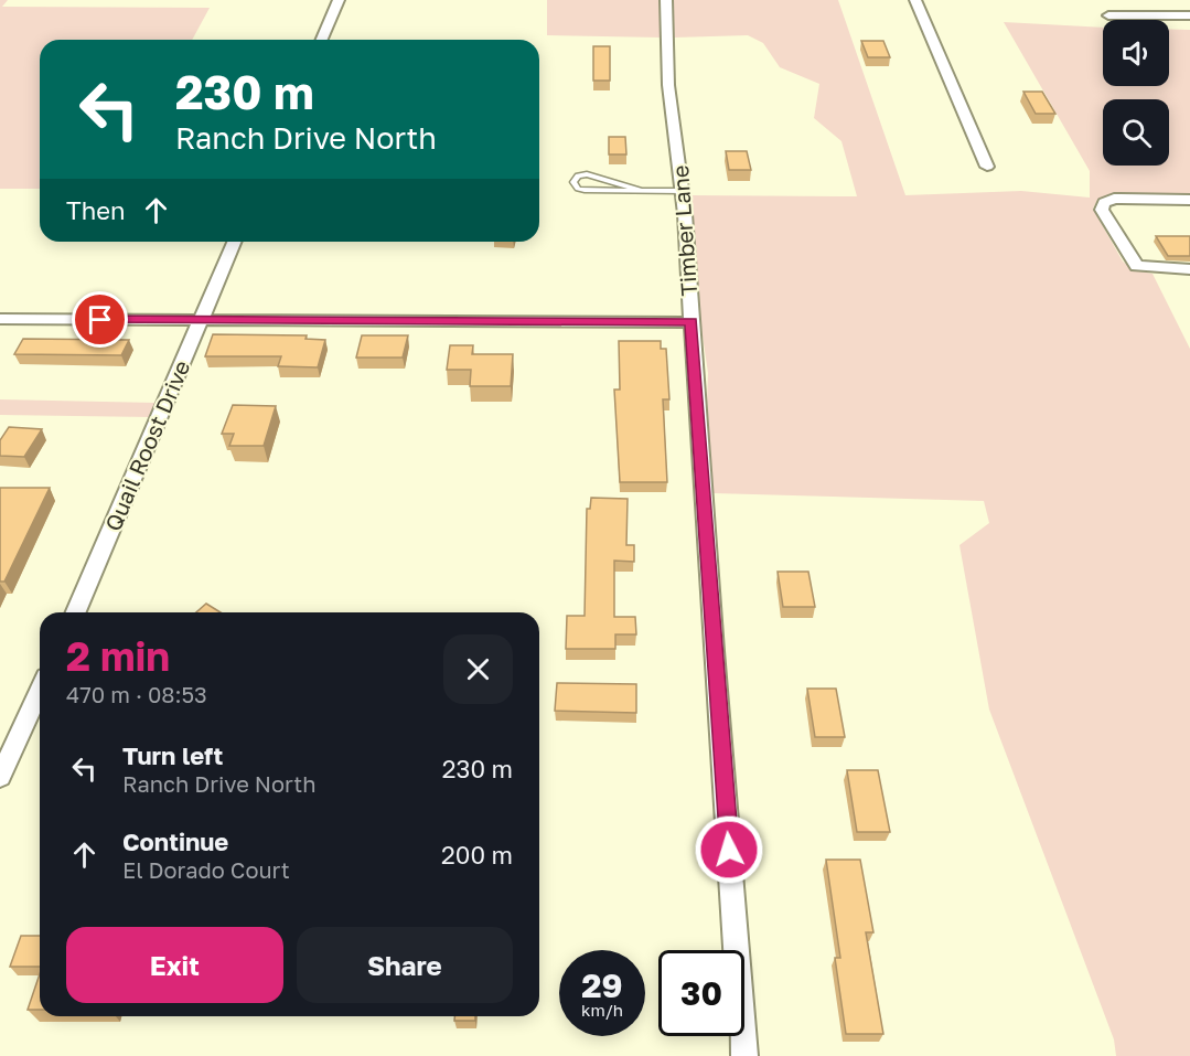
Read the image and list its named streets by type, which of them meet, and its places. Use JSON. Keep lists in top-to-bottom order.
{
  "streets": {
    "street": ["Timber Lane", "Quail Roost Drive"]
  },
  "page": {
    "turn": ["230 m", "Ranch Drive North"],
    "then": "Then",
    "heading": ["2 min", "470 m · 08:53"],
    "list": [
      {
        "name": "Turn left",
        "note": "Ranch Drive North",
        "value": "230 m"
      },
      {
        "name": "Continue",
        "note": "El Dorado Court",
        "value": "200 m"
      }
    ],
    "buttons": ["Exit", "Share"],
    "speed": "29 km/h",
    "limit": "30"
  }
}
